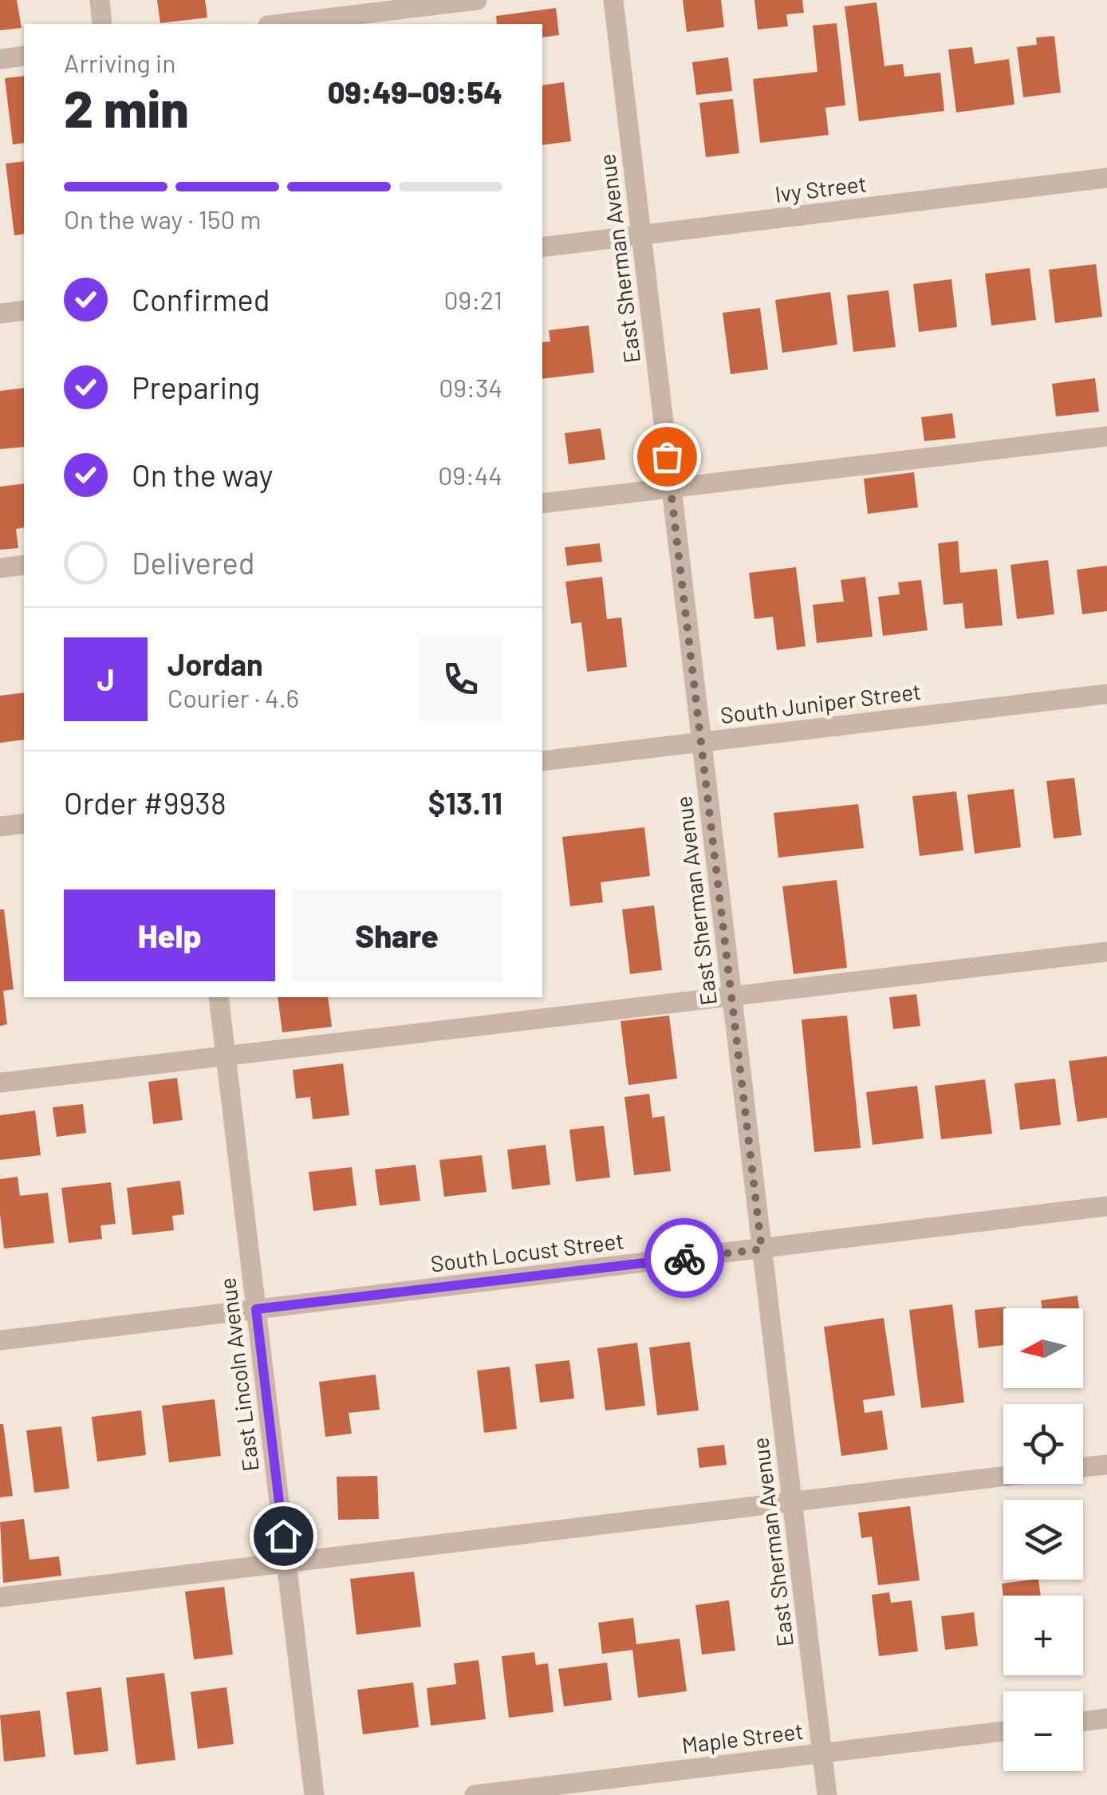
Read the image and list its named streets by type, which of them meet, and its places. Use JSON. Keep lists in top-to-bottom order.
{
  "streets": {
    "street": [
      "Ivy Street",
      "East Sherman Avenue",
      "South Juniper Street",
      "South Locust Street",
      "East Lincoln Avenue",
      "Maple Street"
    ]
  },
  "crossings": [
    ["Ivy Street", "East Sherman Avenue"],
    ["East Sherman Avenue", "South Juniper Street"],
    ["East Sherman Avenue", "South Locust Street"],
    ["East Sherman Avenue", "Maple Street"],
    ["South Locust Street", "East Lincoln Avenue"]
  ],
  "north": "left",
  "page": {
    "heading": ["2 min", "Arriving in", "09:49–09:54"],
    "panel": [
      "Jordan",
      "Courier · 4.6",
      "Order #9938",
      "$13.11"
    ],
    "bar": "On the way · 150 m",
    "list": [
      ["Confirmed", "09:21"],
      ["Preparing", "09:34"],
      ["On the way", "09:44"],
      "Delivered"
    ],
    "round": "J",
    "buttons": ["Help", "Share"],
    "map_buttons": ["+", "−"]
  }
}
